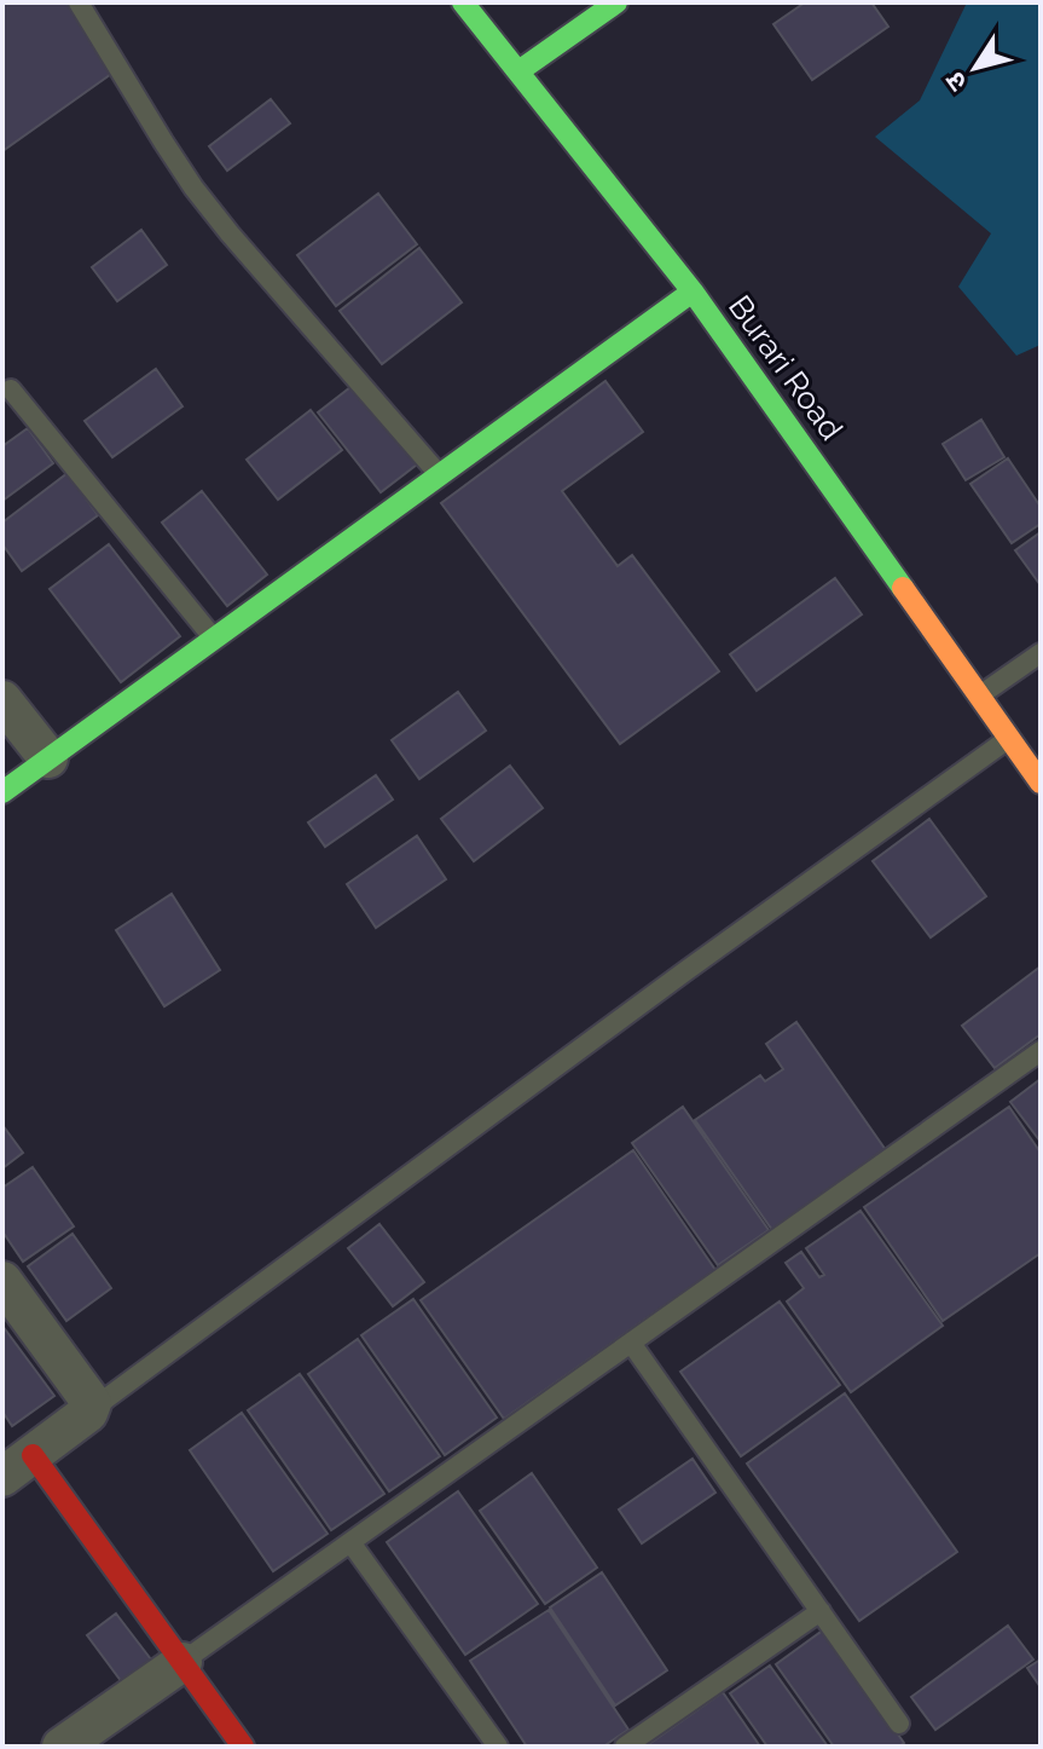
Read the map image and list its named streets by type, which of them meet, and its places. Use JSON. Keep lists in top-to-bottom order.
{
  "streets": {
    "street": ["Burari Road"]
  },
  "north": "bottom left"
}
